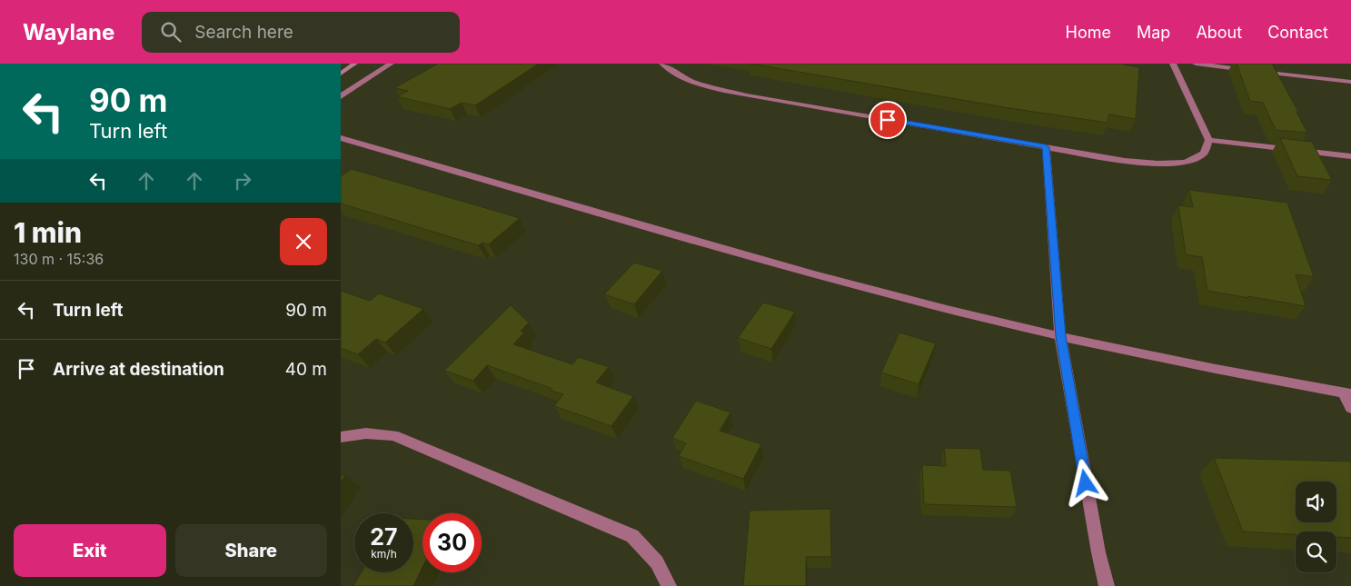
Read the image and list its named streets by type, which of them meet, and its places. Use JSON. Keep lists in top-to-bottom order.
{
  "page": {
    "header": "Waylane",
    "search": "Search here",
    "nav": [
      "Home",
      "Map",
      "About",
      "Contact"
    ],
    "turn": ["90 m", "Turn left"],
    "heading": ["1 min", "130 m · 15:36"],
    "list": [
      {
        "name": "Turn left",
        "value": "90 m"
      },
      {
        "name": "Arrive at destination",
        "value": "40 m"
      }
    ],
    "speed": "27 km/h",
    "limit": "30",
    "buttons": ["Exit", "Share"]
  }
}
